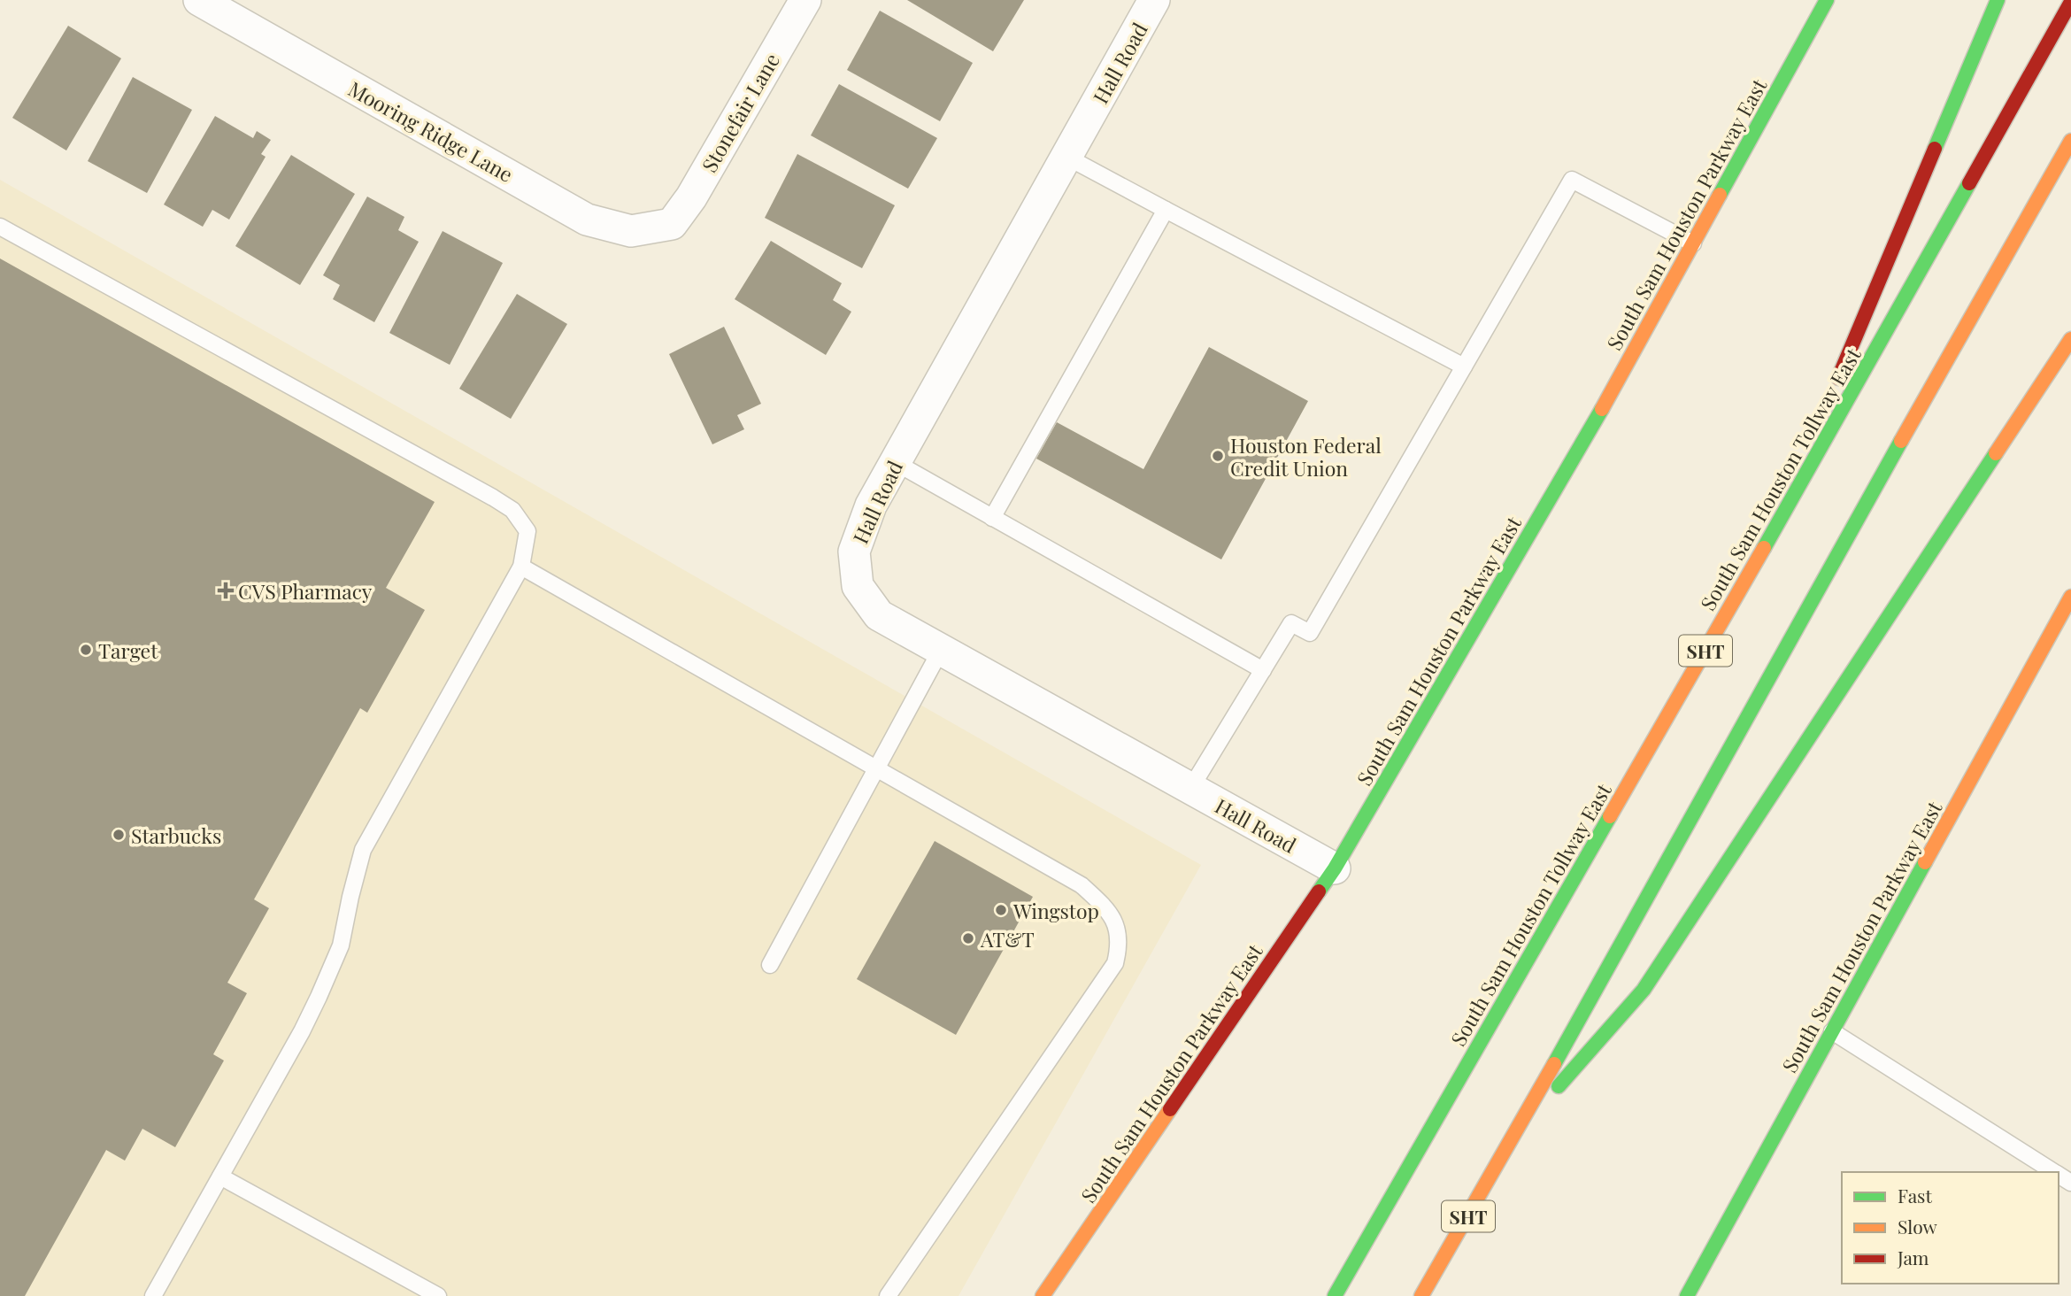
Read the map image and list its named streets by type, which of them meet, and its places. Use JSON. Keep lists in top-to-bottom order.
{
  "streets": {
    "main road": ["South Sam Houston Parkway East", "South Sam Houston Tollway East", "SHT"],
    "street": ["Hall Road", "Stonefair Lane", "Mooring Ridge Lane"]
  },
  "crossings": [
    ["Hall Road", "South Sam Houston Parkway East"],
    ["Stonefair Lane", "Mooring Ridge Lane"]
  ],
  "places": {
    "other": [
      "Houston Federal Credit Union",
      "Target",
      "Starbucks",
      "Wingstop",
      "AT&T"
    ],
    "health": ["CVS Pharmacy"]
  },
  "legend": ["Fast", "Slow", "Jam"]
}
